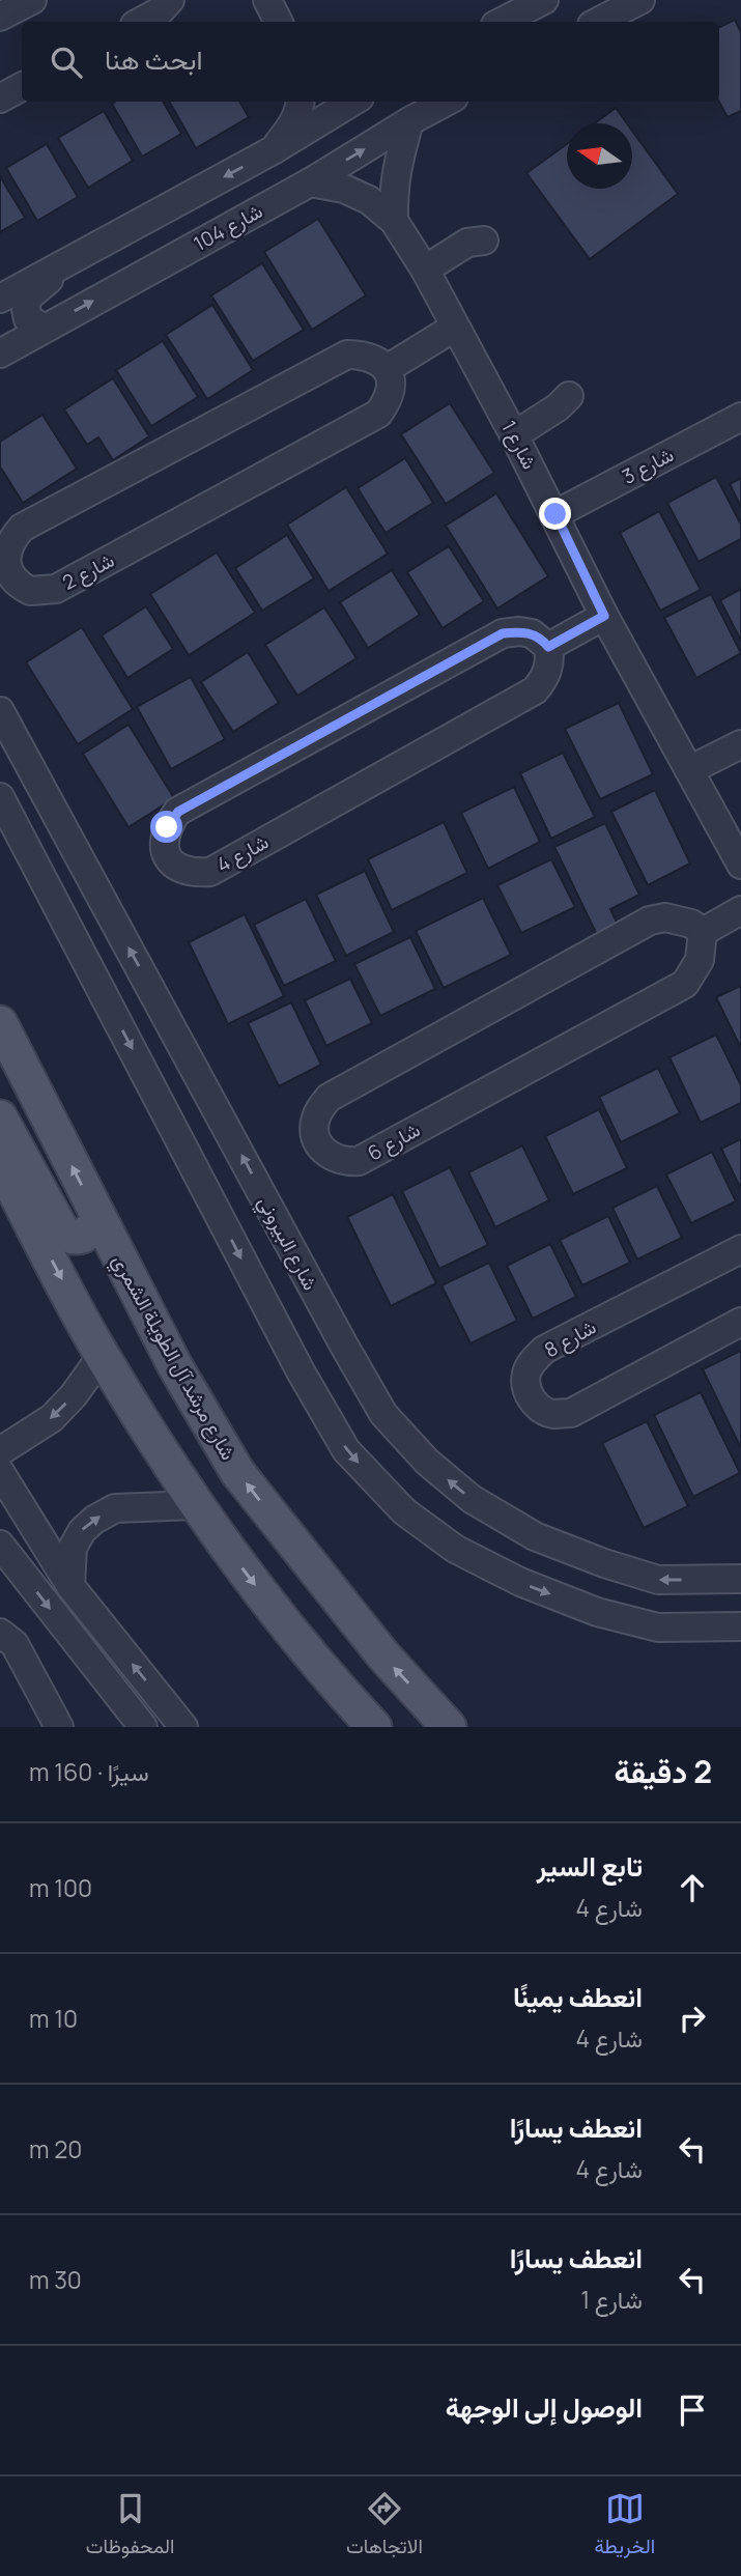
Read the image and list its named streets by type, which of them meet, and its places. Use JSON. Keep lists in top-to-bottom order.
{
  "streets": {
    "main road": ["شارع مرشد آل الطويلة الشمري"],
    "street": [
      "شارع 104",
      "شارع 1",
      "شارع 3",
      "شارع 2",
      "شارع 4",
      "شارع 6",
      "شارع البيروني",
      "شارع 8"
    ]
  },
  "crossings": [
    ["شارع 104", "شارع 1"],
    ["شارع 1", "شارع 3"]
  ],
  "north": "left",
  "page": {
    "search": "ابحث هنا",
    "heading": ["2 دقيقة", "سيرًا · 160 m"],
    "list": [
      ["تابع السير", "شارع 4", "100 m"],
      ["انعطف يمينًا", "شارع 4", "10 m"],
      ["انعطف يسارًا", "شارع 4", "20 m"],
      ["انعطف يسارًا", "شارع 1", "30 m"],
      "الوصول إلى الوجهة"
    ],
    "nav": ["الخريطة", "الاتجاهات", "المحفوظات"]
  }
}
